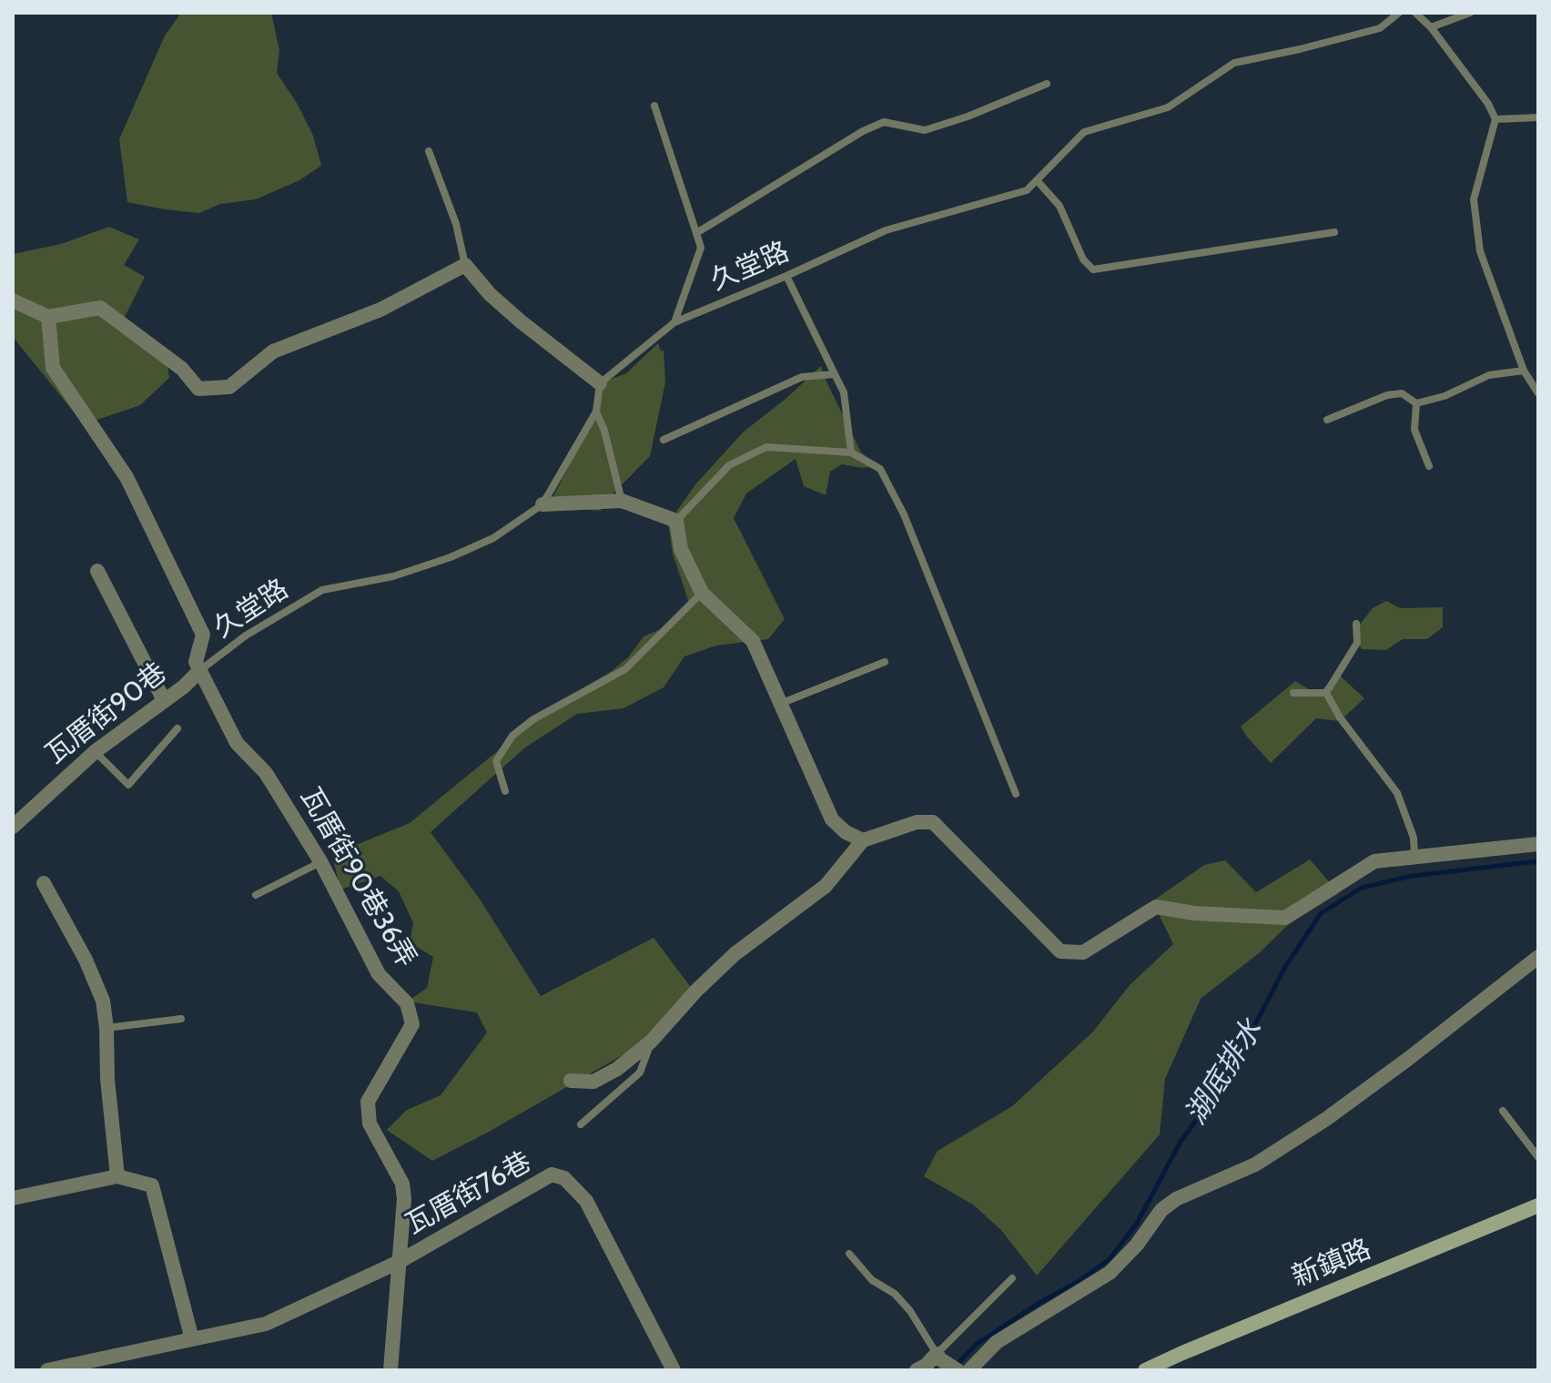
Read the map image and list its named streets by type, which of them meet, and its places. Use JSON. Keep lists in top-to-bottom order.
{
  "streets": {
    "street": [
      "瓦厝街90巷",
      "瓦厝街90巷36弄",
      "瓦厝街76巷",
      "新鎮路"
    ],
    "lane": ["久堂路"]
  },
  "crossings": [
    ["久堂路", "瓦厝街90巷"],
    ["久堂路", "瓦厝街90巷36弄"],
    ["瓦厝街90巷", "瓦厝街90巷36弄"],
    ["瓦厝街90巷36弄", "瓦厝街76巷"]
  ],
  "water": ["湖底排水"]
}
